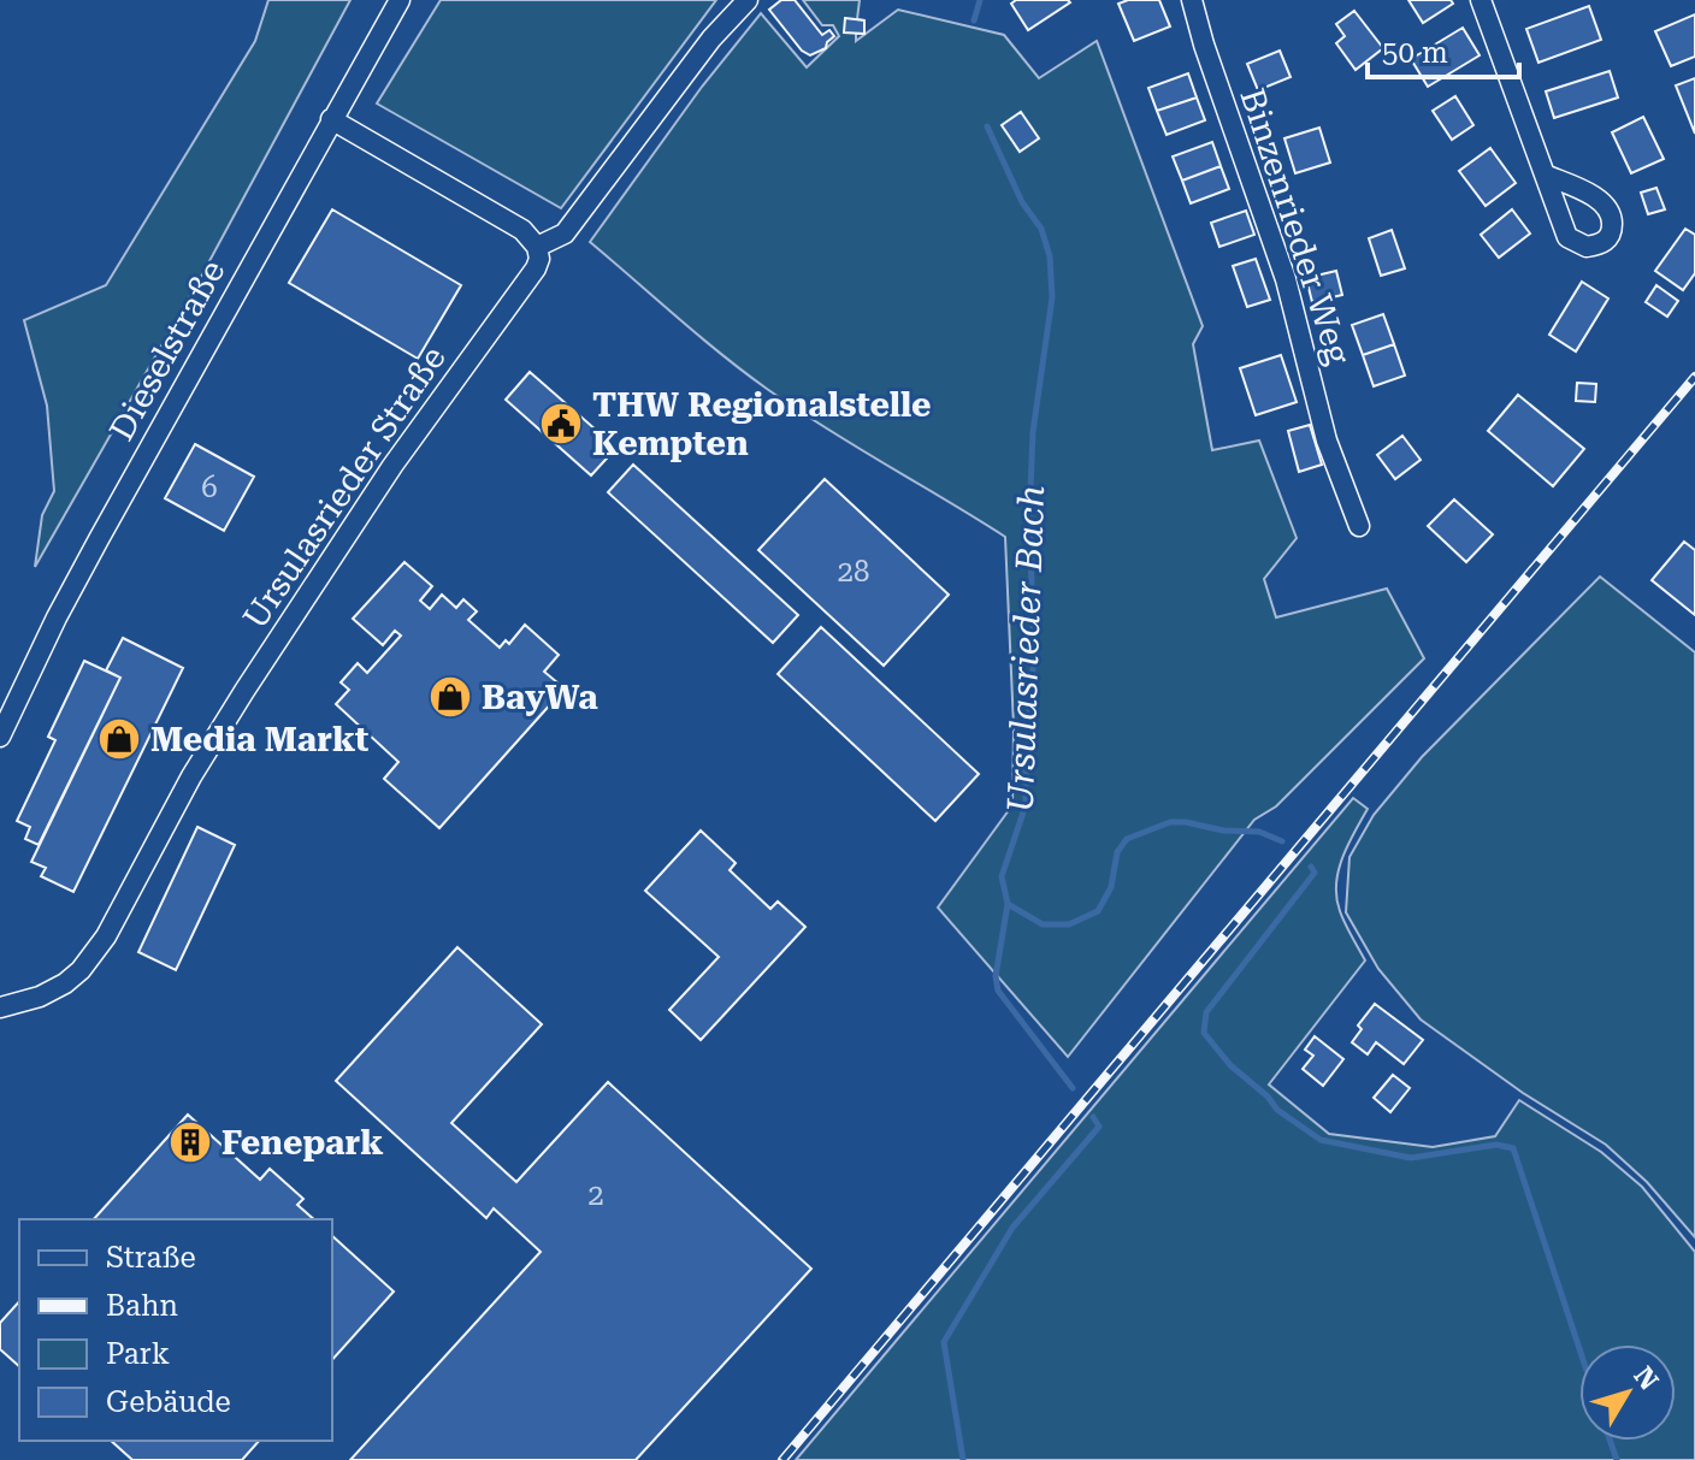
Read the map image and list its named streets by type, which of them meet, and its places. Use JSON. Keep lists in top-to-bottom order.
{
  "streets": {
    "street": ["Binzenrieder Weg", "Dieselstraße", "Ursulasrieder Straße"]
  },
  "water": ["Ursulasrieder Bach"],
  "places": {
    "public building": ["THW Regionalstelle Kempten"],
    "shop": ["BayWa", "Media Markt"],
    "building": ["Fenepark"]
  },
  "house_numbers": ["6", "28", "2"],
  "legend": [
    "Straße",
    "Bahn",
    "Park",
    "Gebäude"
  ],
  "scale_bar": "50 m",
  "north": "top right"
}
